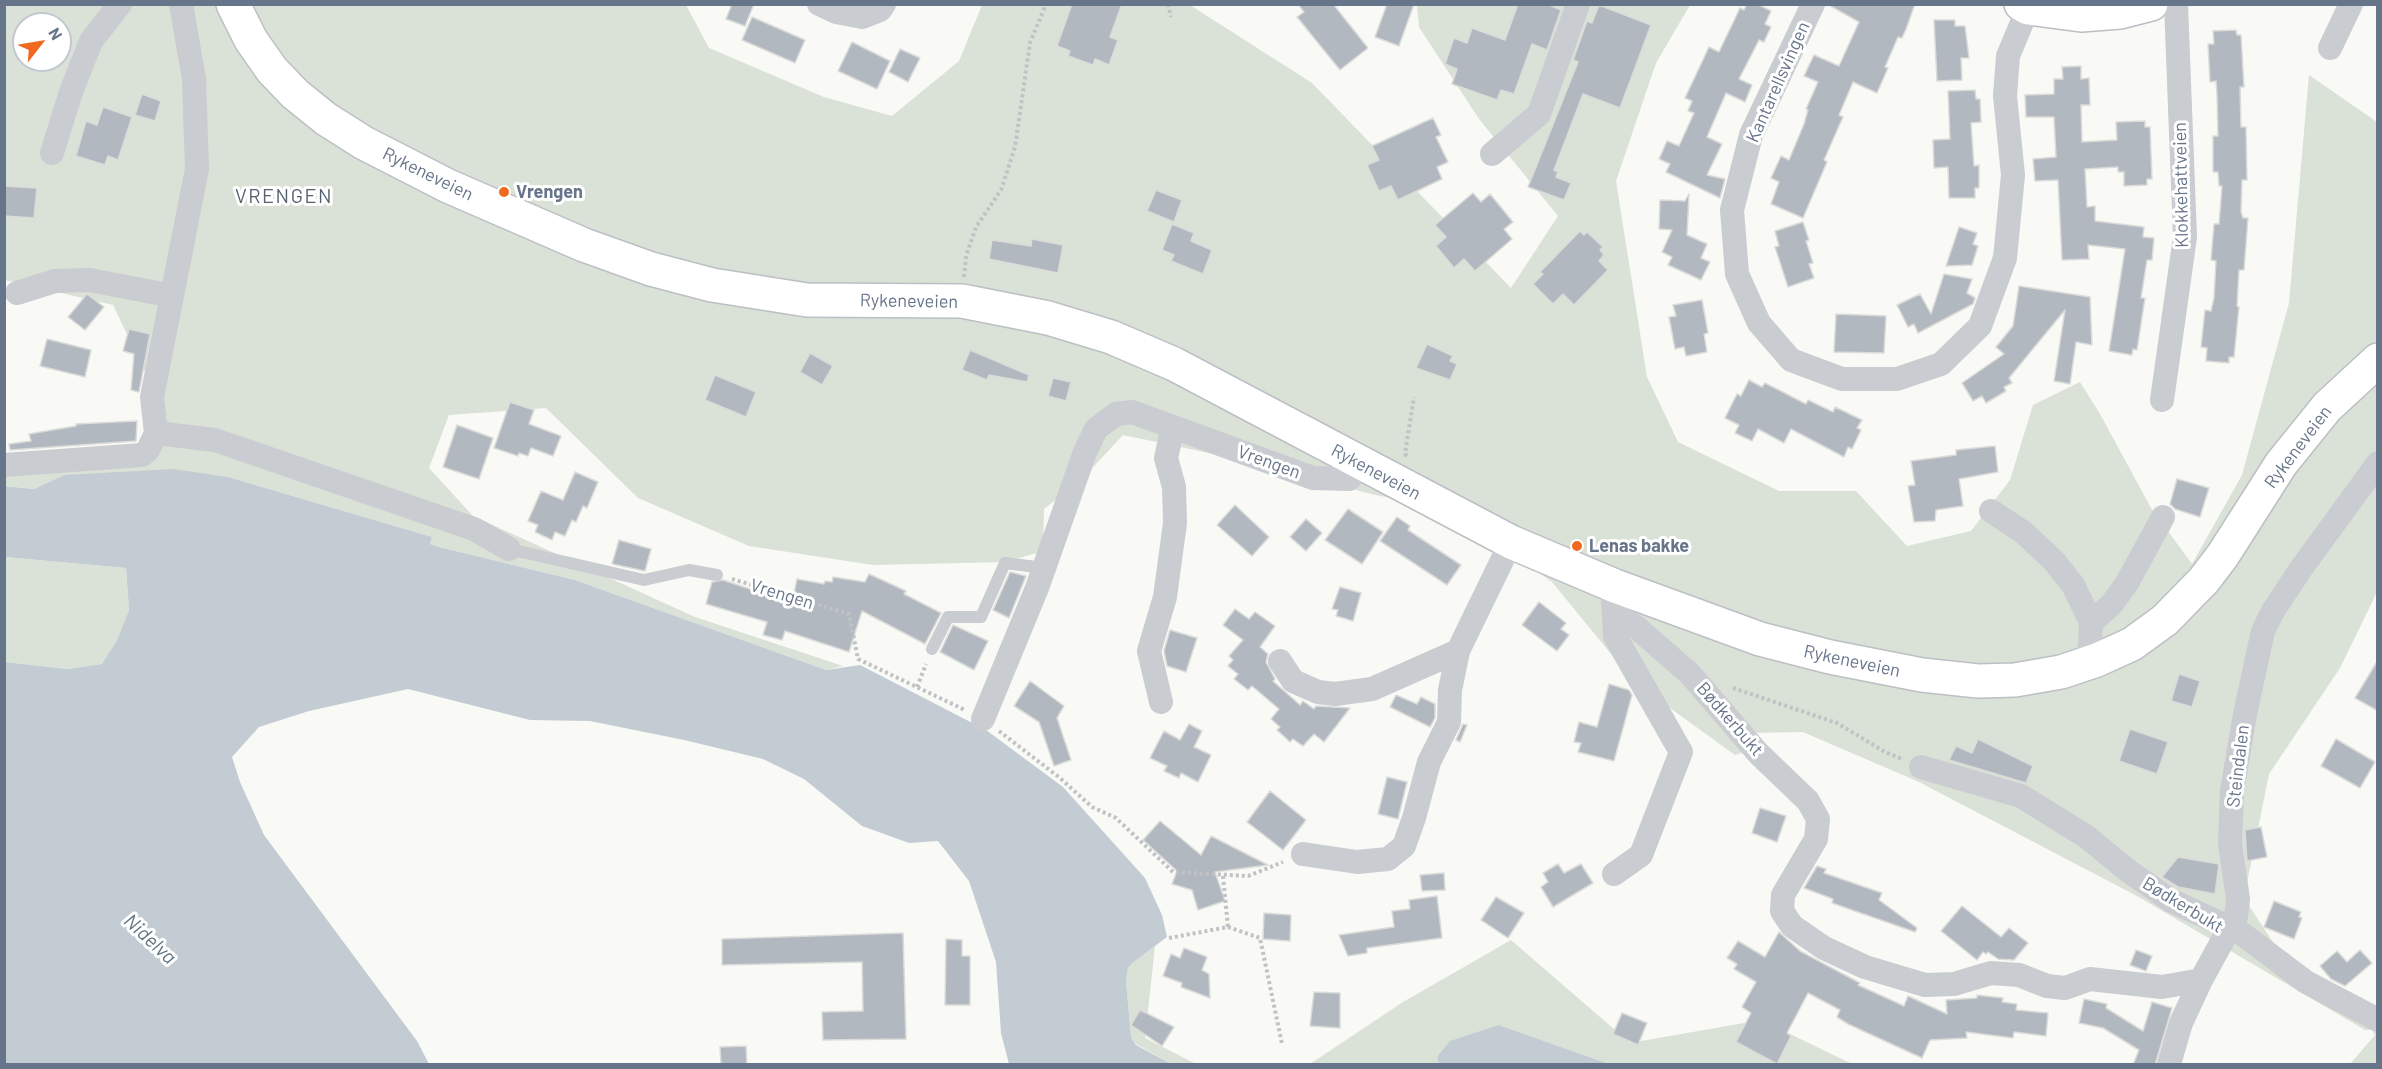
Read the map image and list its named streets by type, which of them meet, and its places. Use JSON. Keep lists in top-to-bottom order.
{
  "streets": {
    "main road": ["Rykeneveien"],
    "street": [
      "Kantarellsvingen",
      "Klokkehattveien",
      "Vrengen",
      "Bødkerbukt",
      "Steindalen"
    ]
  },
  "crossings": [
    ["Rykeneveien", "Vrengen"],
    ["Rykeneveien", "Bødkerbukt"],
    ["Bødkerbukt", "Steindalen"]
  ],
  "districts": ["VRENGEN"],
  "water": ["Nidelva"],
  "places": ["Vrengen", "Lenas bakke"],
  "north": "top right"
}
